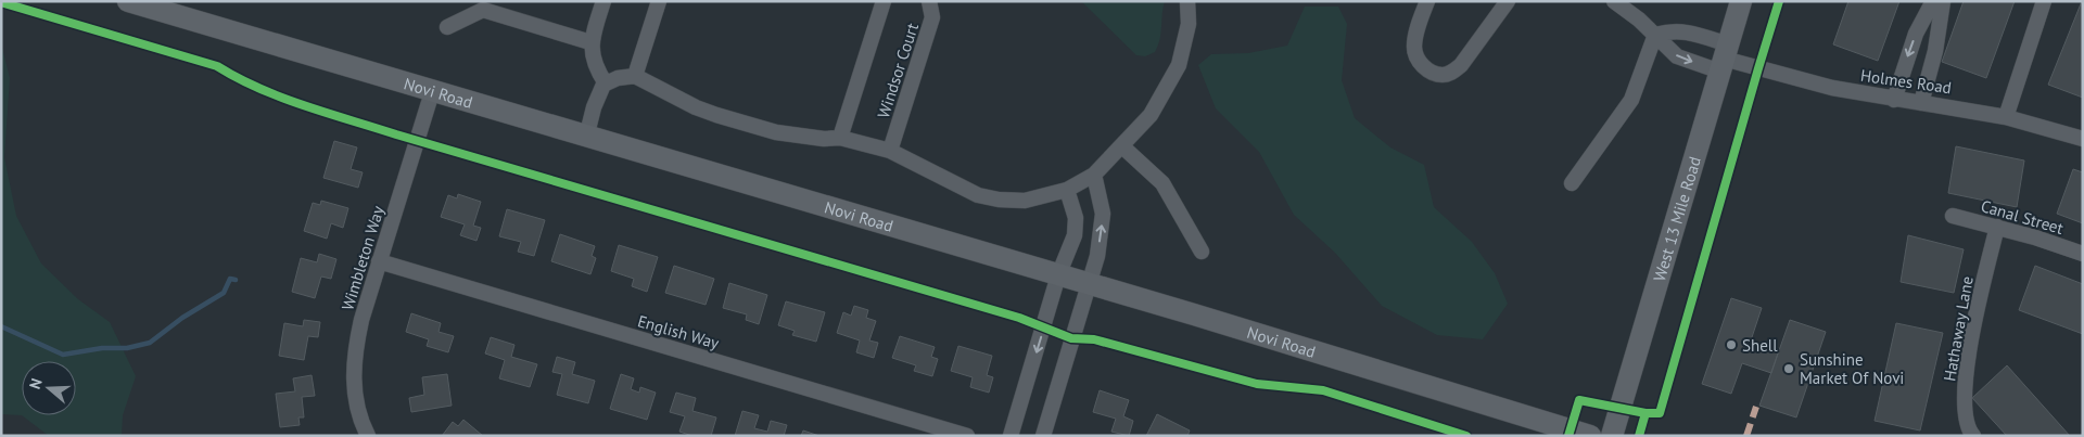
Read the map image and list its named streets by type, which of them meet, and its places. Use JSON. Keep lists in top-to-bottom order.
{
  "streets": {
    "main road": ["Novi Road", "West 13 Mile Road"],
    "street": [
      "Windsor Court",
      "Holmes Road",
      "Canal Street",
      "Wimbleton Way",
      "Hathaway Lane",
      "English Way"
    ]
  },
  "crossings": [
    ["Holmes Road", "West 13 Mile Road"],
    ["Novi Road", "Wimbleton Way"],
    ["Canal Street", "Hathaway Lane"],
    ["Wimbleton Way", "English Way"]
  ],
  "places": ["Shell", "Sunshine Market Of Novi"],
  "north": "left"
}
